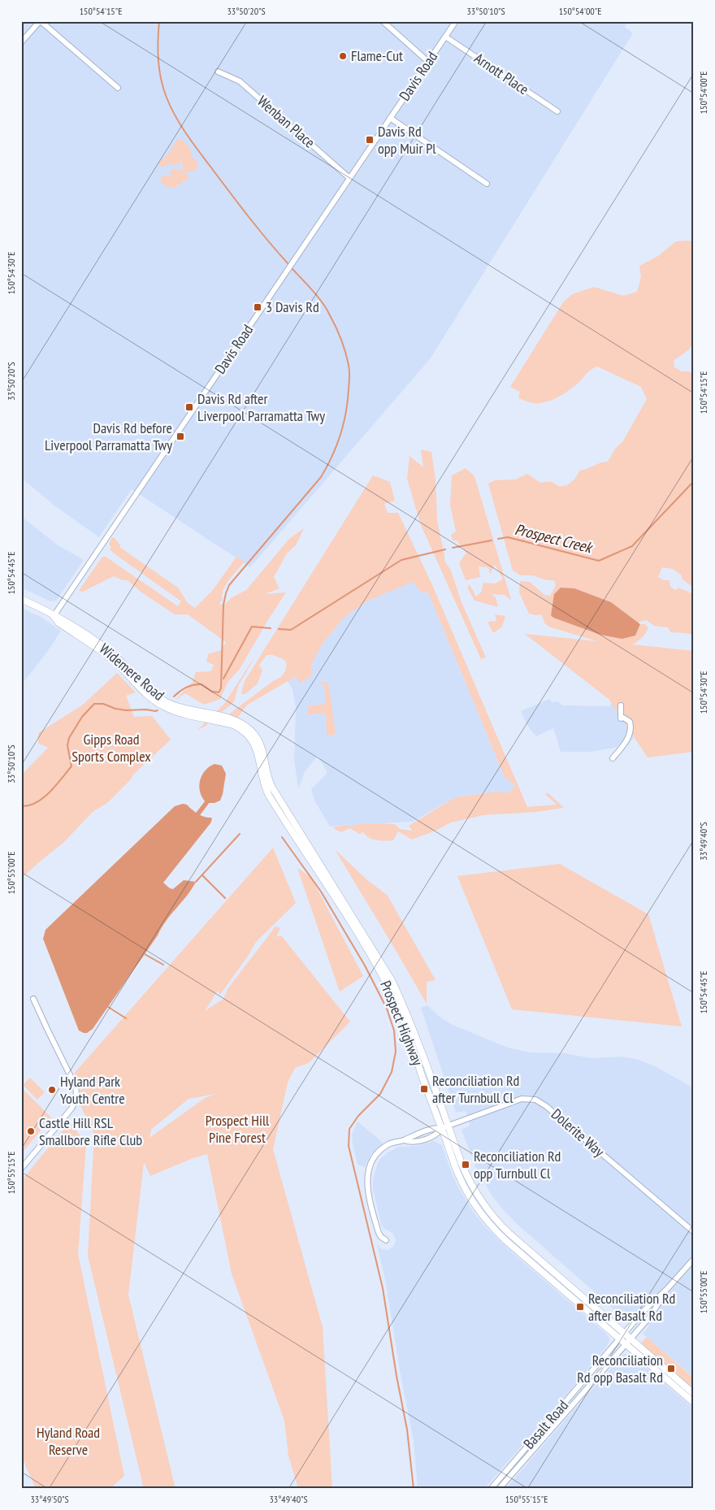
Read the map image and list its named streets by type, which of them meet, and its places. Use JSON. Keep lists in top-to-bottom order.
{
  "streets": {
    "main road": ["Widemere Road", "Prospect Highway"],
    "street": [
      "Arnott Place",
      "Davis Road",
      "Wenban Place",
      "Dolerite Way",
      "Basalt Road"
    ]
  },
  "crossings": [
    ["Arnott Place", "Davis Road"],
    ["Davis Road", "Wenban Place"],
    ["Davis Road", "Widemere Road"],
    ["Widemere Road", "Prospect Highway"],
    ["Prospect Highway", "Dolerite Way"],
    ["Prospect Highway", "Basalt Road"]
  ],
  "water": ["Prospect Creek"],
  "parks": ["Gipps Road Sports Complex", "Prospect Hill Pine Forest", "Hyland Road Reserve"],
  "places": {
    "other": ["Flame-Cut", "Hyland Park Youth Centre", "Castle Hill RSL Smallbore Rifle Club"],
    "transit": [
      "Davis Rd opp Muir Pl",
      "3 Davis Rd",
      "Davis Rd after Liverpool Parramatta Twy",
      "Davis Rd before Liverpool Parramatta Twy",
      "Reconciliation Rd after Turnbull Cl",
      "Reconciliation Rd opp Turnbull Cl",
      "Reconciliation Rd after Basalt Rd",
      "Reconciliation Rd opp Basalt Rd"
    ]
  },
  "coordinates": [
    "150°54'15\"E",
    "33°50'20\"S",
    "33°50'10\"S",
    "150°54'00\"E",
    "150°54'30\"E",
    "150°54'45\"E",
    "33°49'40\"S",
    "150°55'00\"E",
    "150°55'15\"E",
    "33°49'50\"S"
  ]
}
